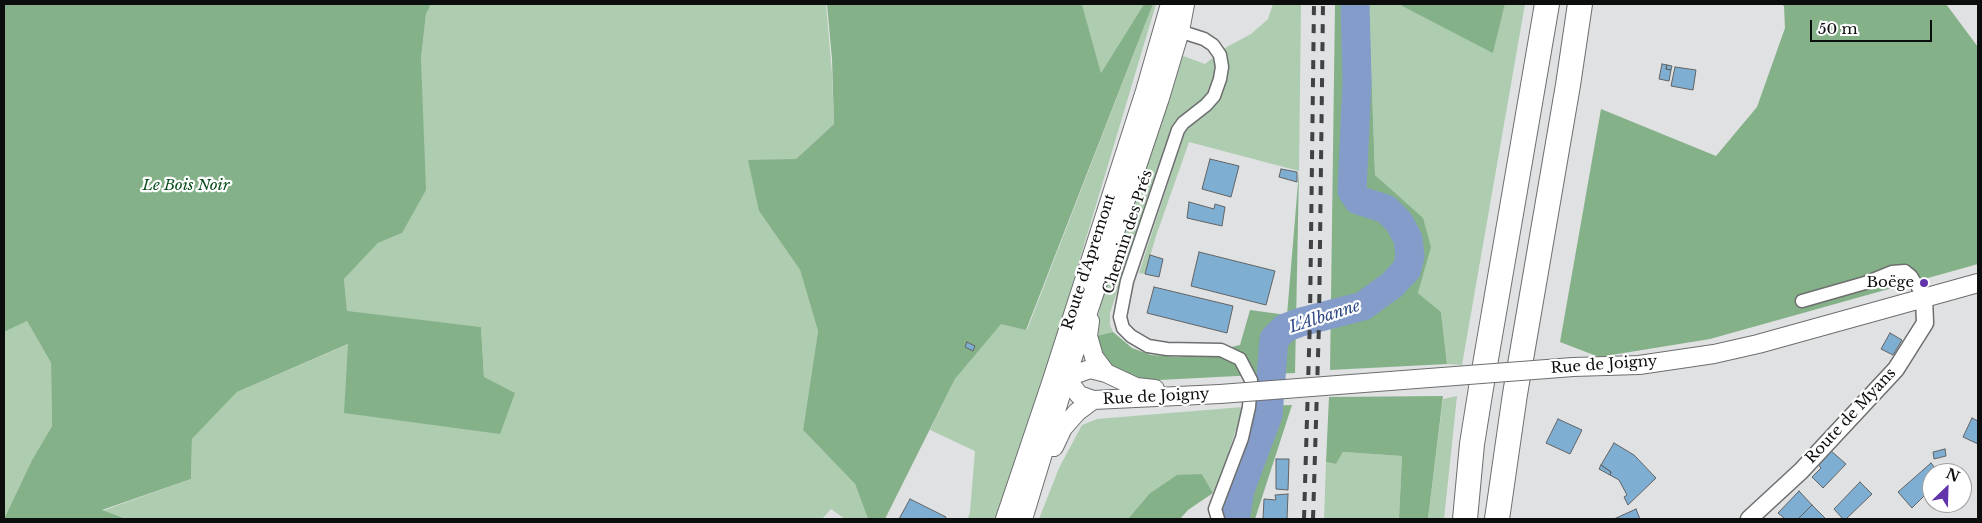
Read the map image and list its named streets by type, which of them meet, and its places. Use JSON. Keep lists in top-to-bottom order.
{
  "streets": {
    "main road": ["Route d'Apremont", "Rue de Joigny"],
    "street": ["Chemin des Prés", "Route de Myans"]
  },
  "crossings": [
    ["Chemin des Prés", "Route d'Apremont"],
    ["Route d'Apremont", "Rue de Joigny"],
    ["Rue de Joigny", "Route de Myans"]
  ],
  "water": ["L'Albanne"],
  "parks": ["Le Bois Noir"],
  "places": ["Boëge"],
  "scale_bar": "50 m",
  "north": "top right"
}
